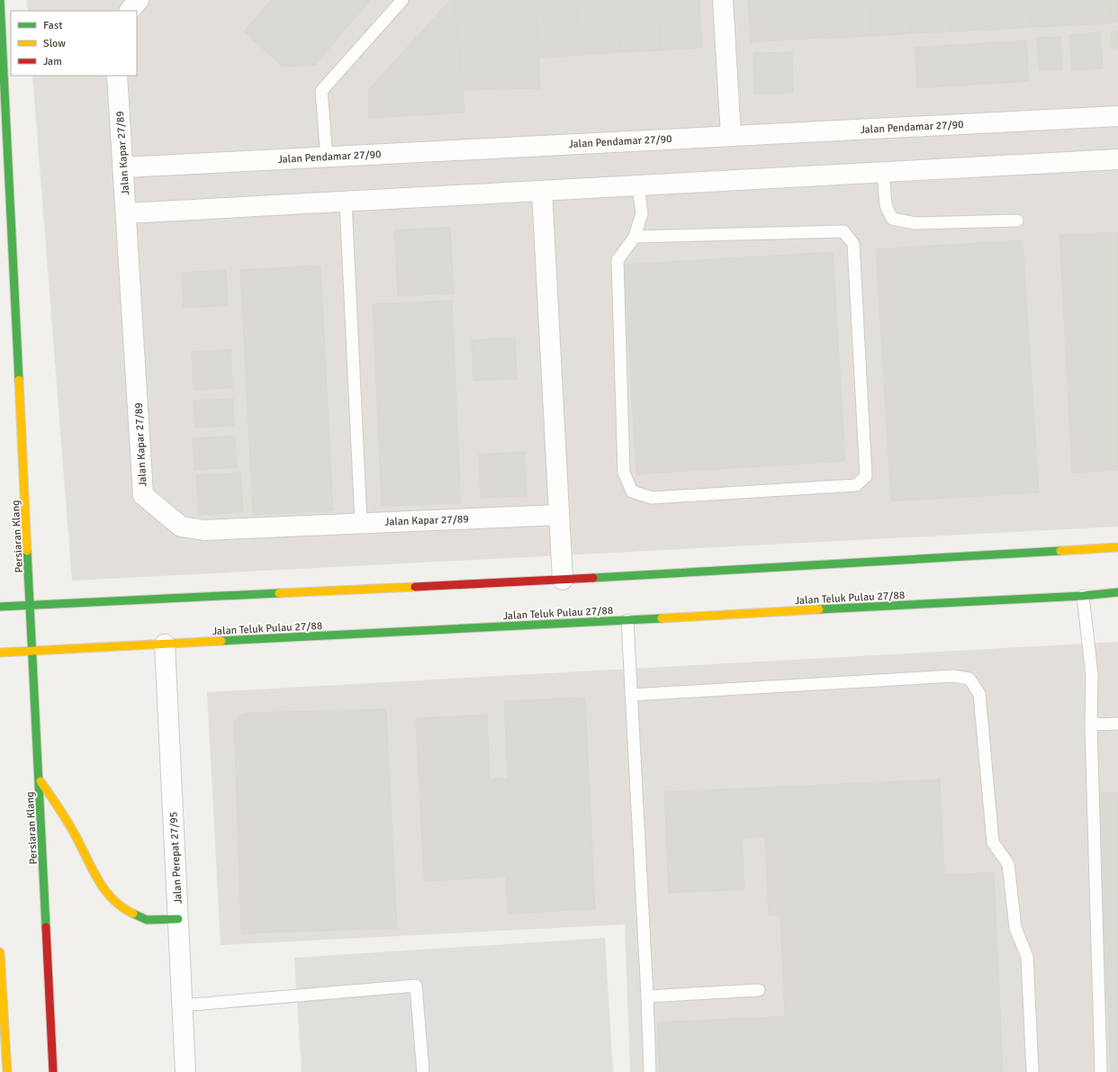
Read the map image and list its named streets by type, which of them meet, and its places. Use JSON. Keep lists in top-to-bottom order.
{
  "streets": {
    "street": [
      "Jalan Pendamar 27/90",
      "Jalan Kapar 27/89",
      "Persiaran Klang",
      "Jalan Teluk Pulau 27/88",
      "Jalan Perepat 27/95"
    ]
  },
  "crossings": [
    ["Jalan Pendamar 27/90", "Jalan Kapar 27/89"],
    ["Persiaran Klang", "Jalan Teluk Pulau 27/88"],
    ["Jalan Teluk Pulau 27/88", "Jalan Perepat 27/95"]
  ],
  "legend": ["Fast", "Slow", "Jam"]
}
